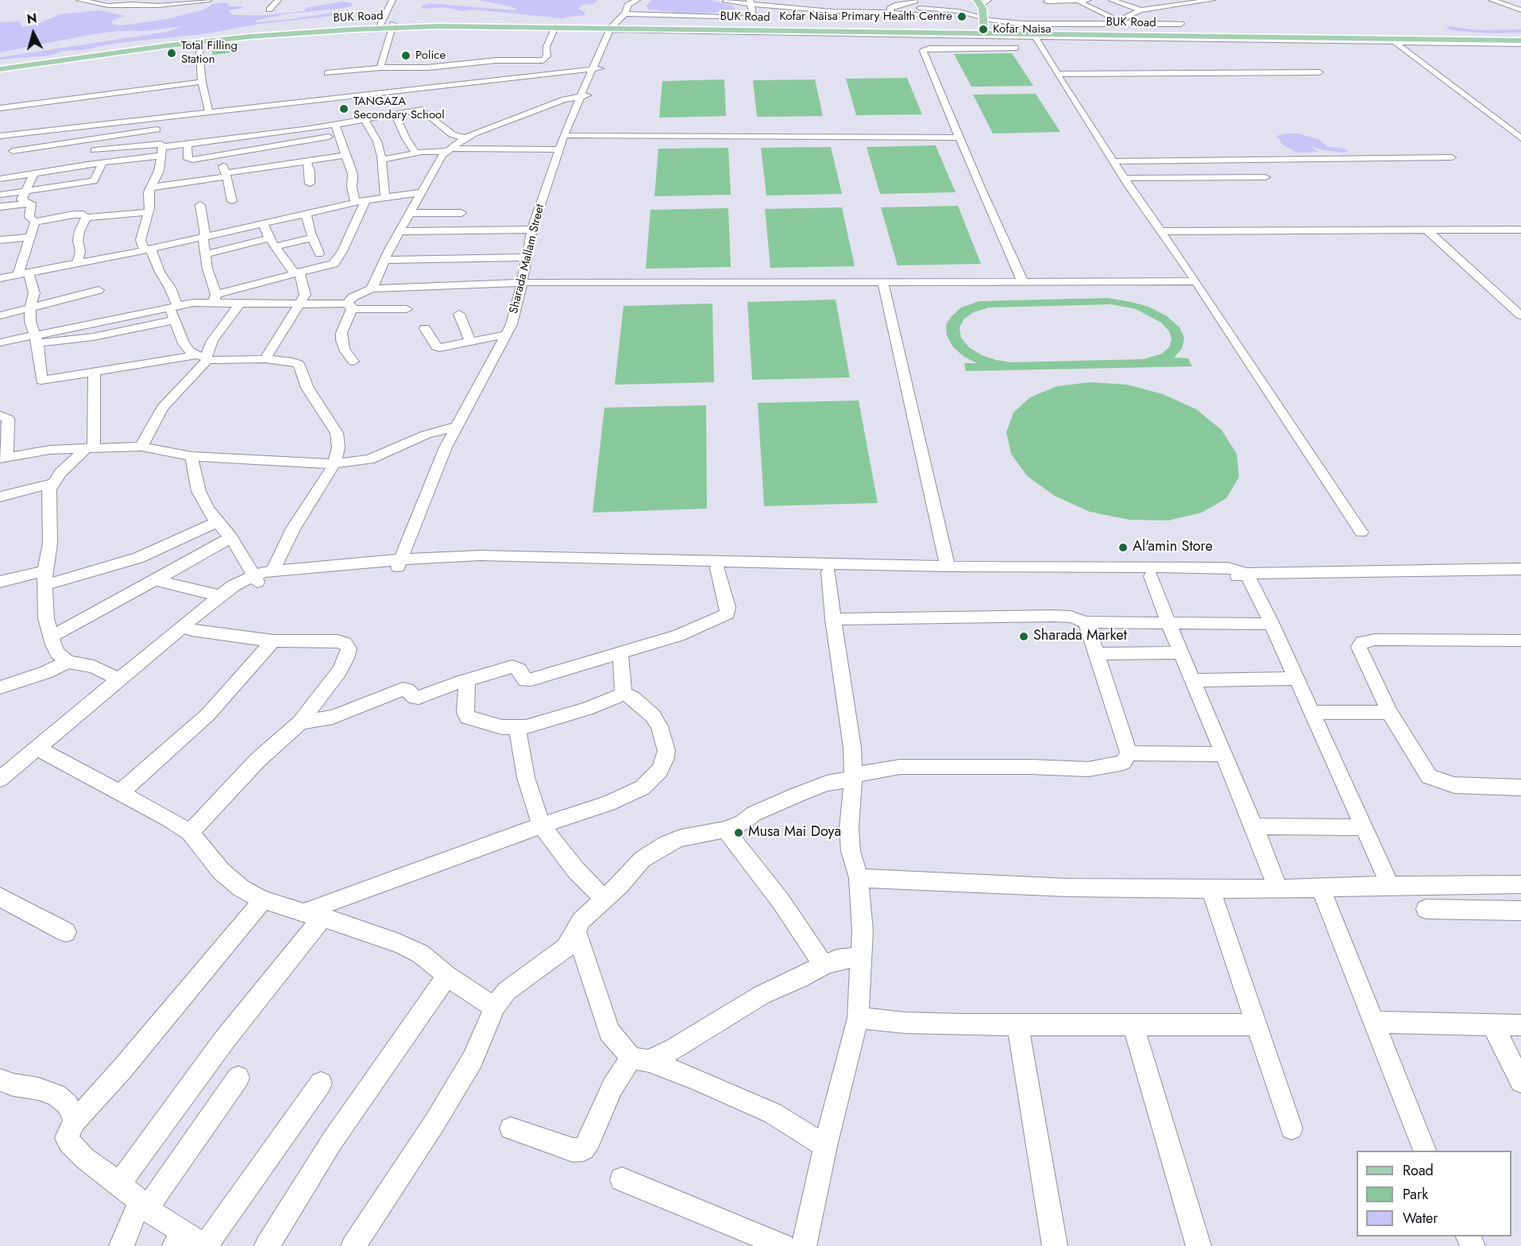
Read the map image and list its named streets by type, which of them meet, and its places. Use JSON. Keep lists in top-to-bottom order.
{
  "streets": {
    "main road": ["BUK Road"],
    "street": ["Sharada Mallam Street"]
  },
  "crossings": [
    ["BUK Road", "Sharada Mallam Street"]
  ],
  "places": [
    "Kofar Naisa Primary Health Centre",
    "Kofar Naisa",
    "Total Filling Station",
    "Police",
    "TANGAZA Secondary School",
    "Al'amin Store",
    "Sharada Market",
    "Musa Mai Doya"
  ],
  "legend": ["Road", "Park", "Water"],
  "north": "top"
}
